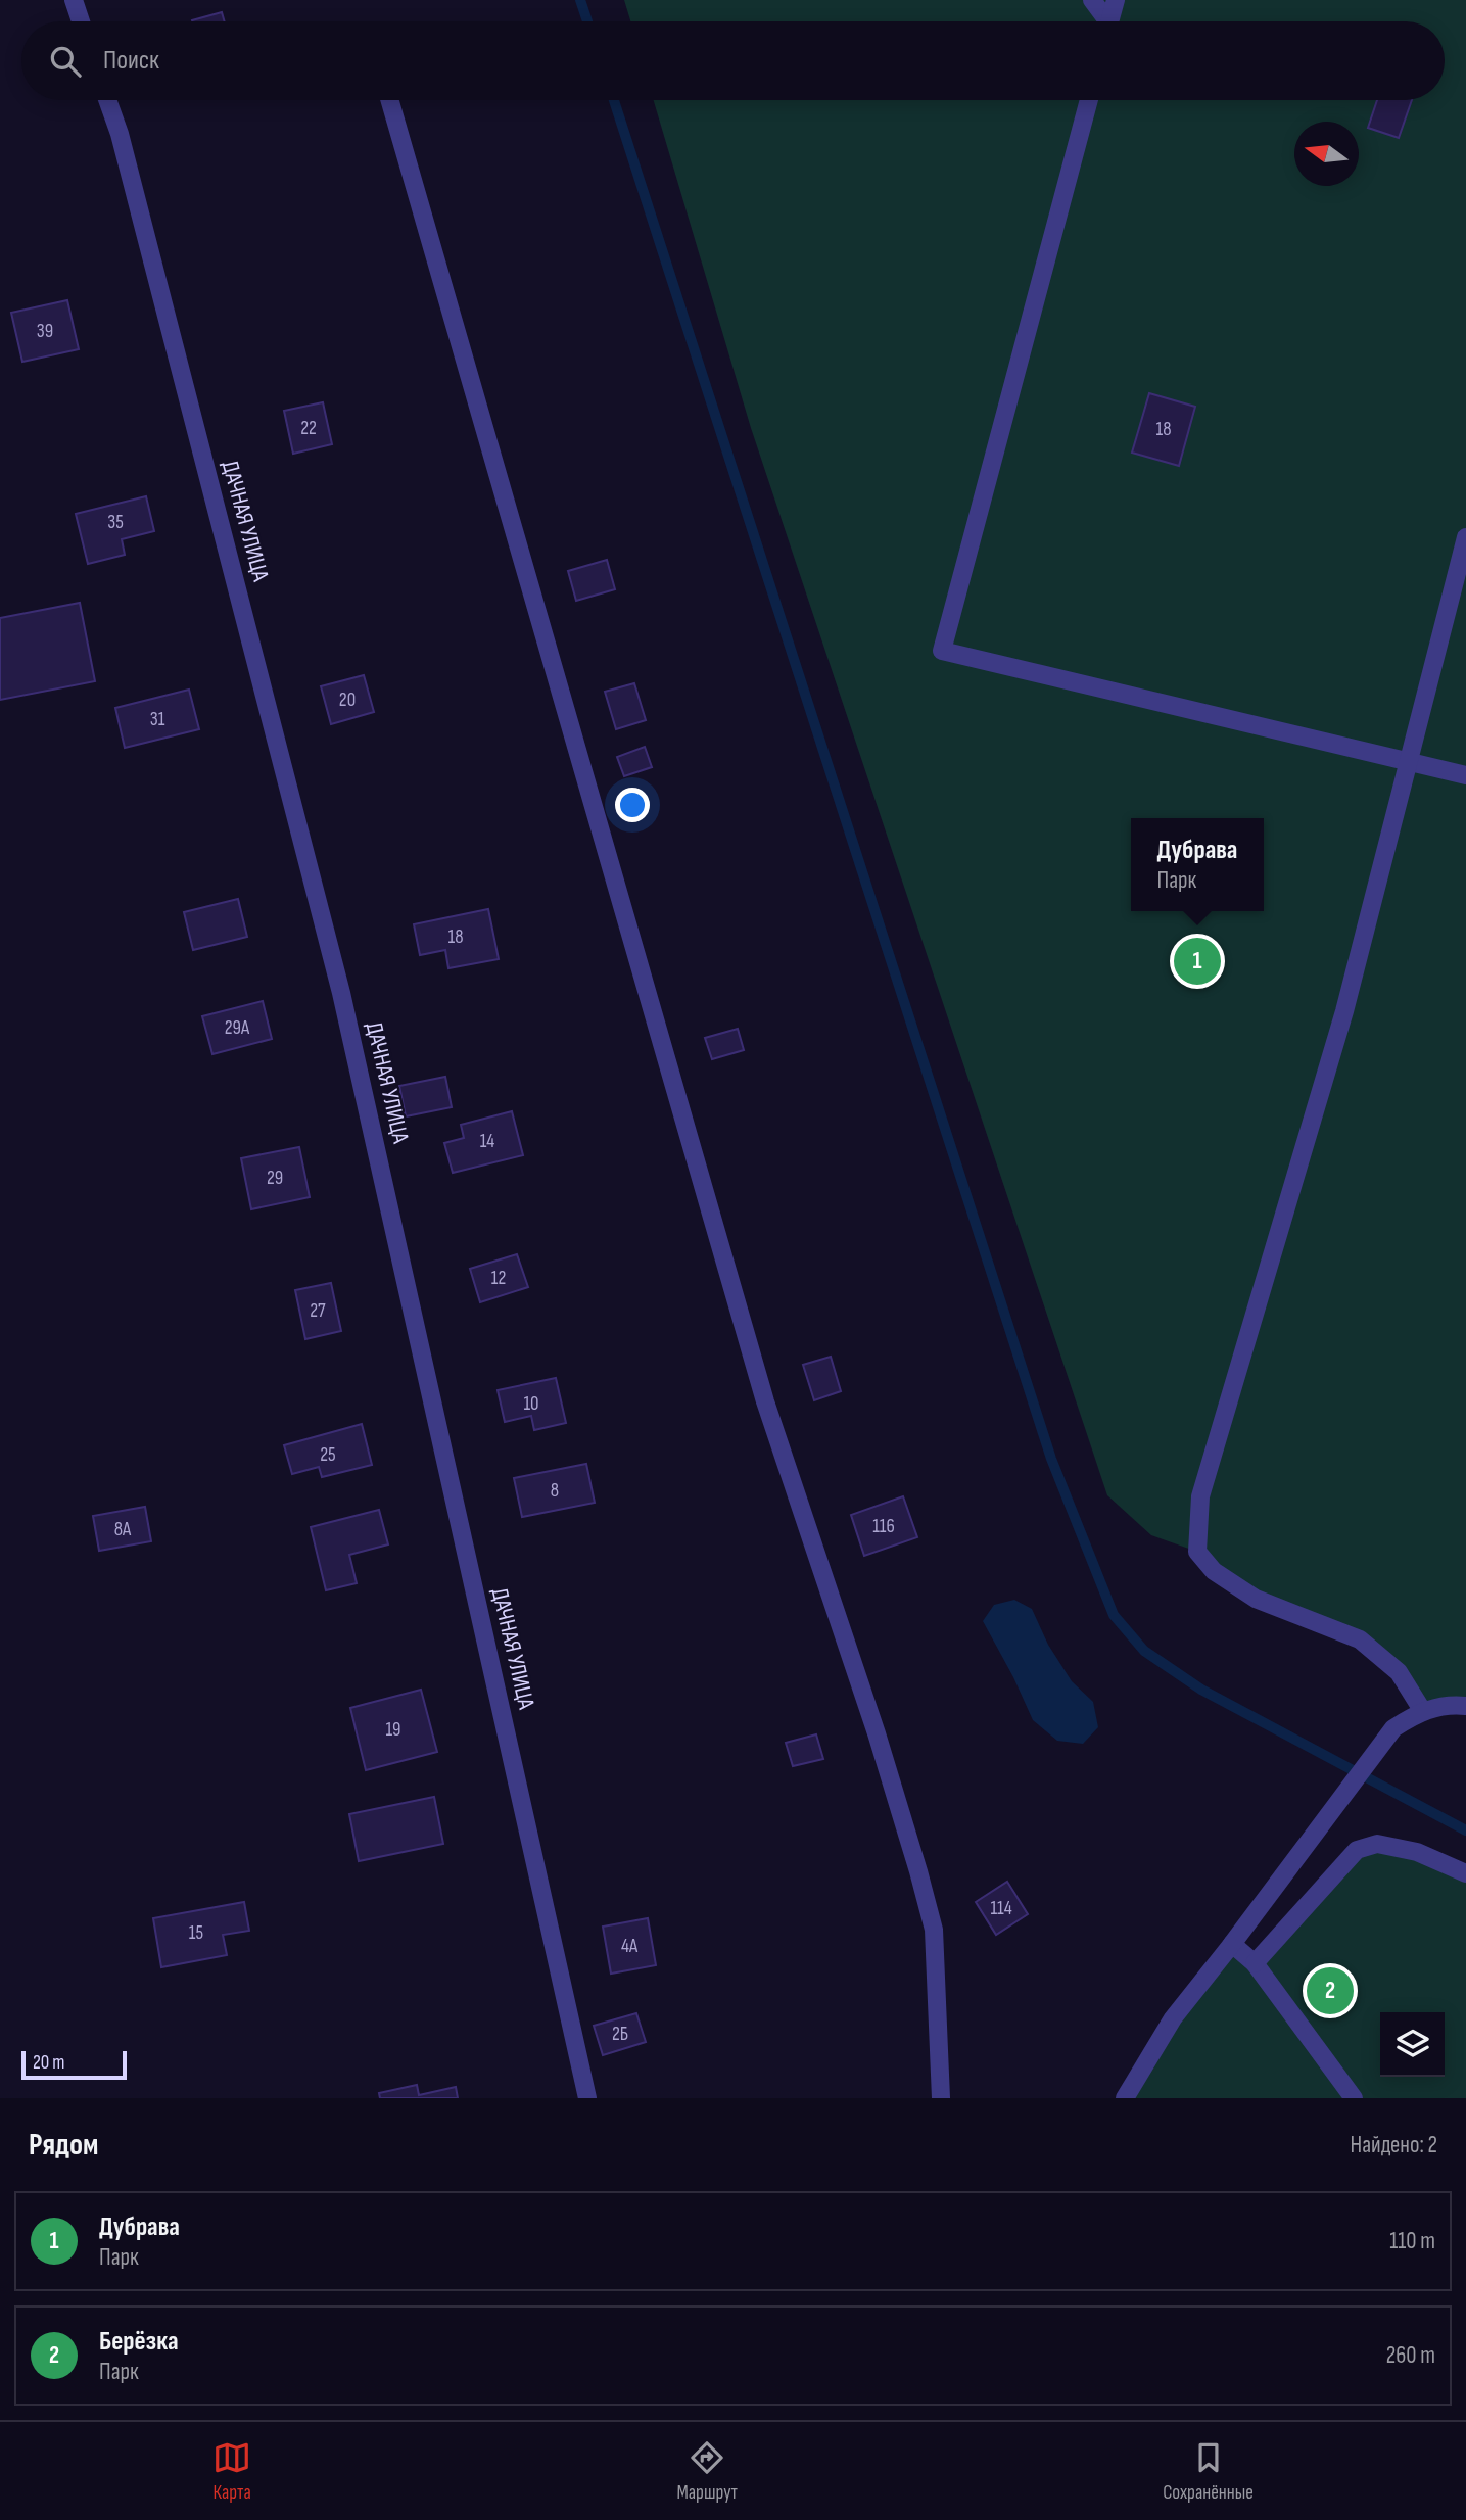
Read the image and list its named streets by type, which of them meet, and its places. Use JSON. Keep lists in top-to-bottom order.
{
  "streets": {
    "street": ["ДАЧНАЯ УЛИЦА"]
  },
  "house_numbers": [
    "39",
    "22",
    "18",
    "35",
    "20",
    "31",
    "18",
    "29А",
    "14",
    "29",
    "12",
    "27",
    "10",
    "25",
    "8",
    "116",
    "8А",
    "19",
    "114",
    "15",
    "4А",
    "2Б"
  ],
  "scale_bar": "20 m",
  "north": "left",
  "page": {
    "search": "Поиск",
    "popup": ["Дубрава", "Парк"],
    "pins": ["1", "2"],
    "scale": "20 m",
    "heading": ["Рядом", "Найдено: 2"],
    "list": [
      {
        "mark": "1",
        "name": "Дубрава",
        "note": "Парк",
        "value": "110 m"
      },
      {
        "mark": "2",
        "name": "Берёзка",
        "note": "Парк",
        "value": "260 m"
      }
    ],
    "nav": ["Карта", "Маршрут", "Сохранённые"]
  }
}
